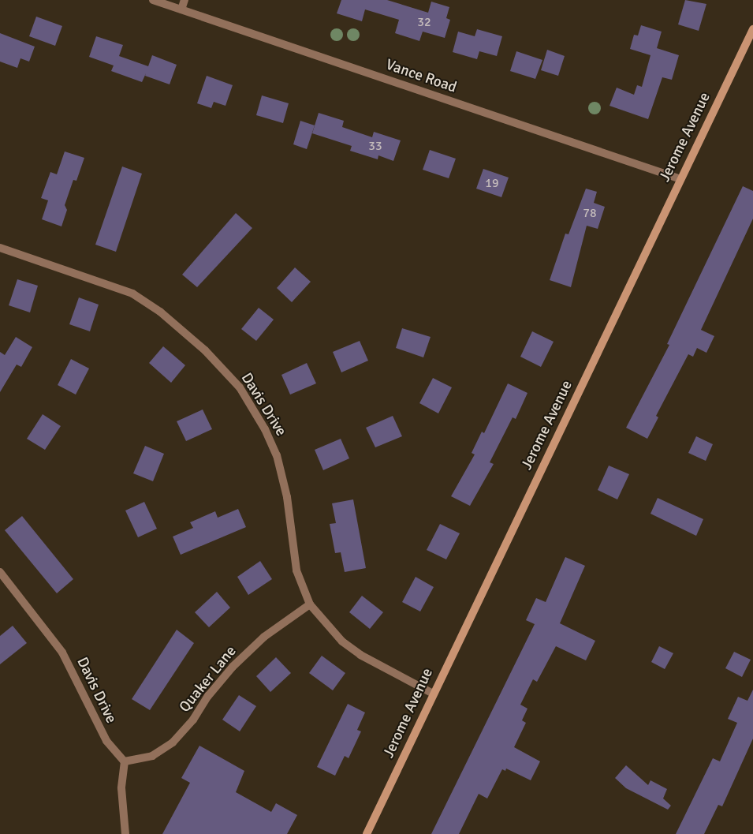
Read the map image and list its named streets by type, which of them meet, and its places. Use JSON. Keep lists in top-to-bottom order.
{
  "streets": {
    "main road": ["Jerome Avenue"],
    "street": ["Vance Road", "Davis Drive", "Quaker Lane"]
  },
  "crossings": [
    ["Vance Road", "Jerome Avenue"],
    ["Jerome Avenue", "Davis Drive"],
    ["Davis Drive", "Quaker Lane"]
  ],
  "house_numbers": [
    "32",
    "33",
    "19",
    "78"
  ]
}
